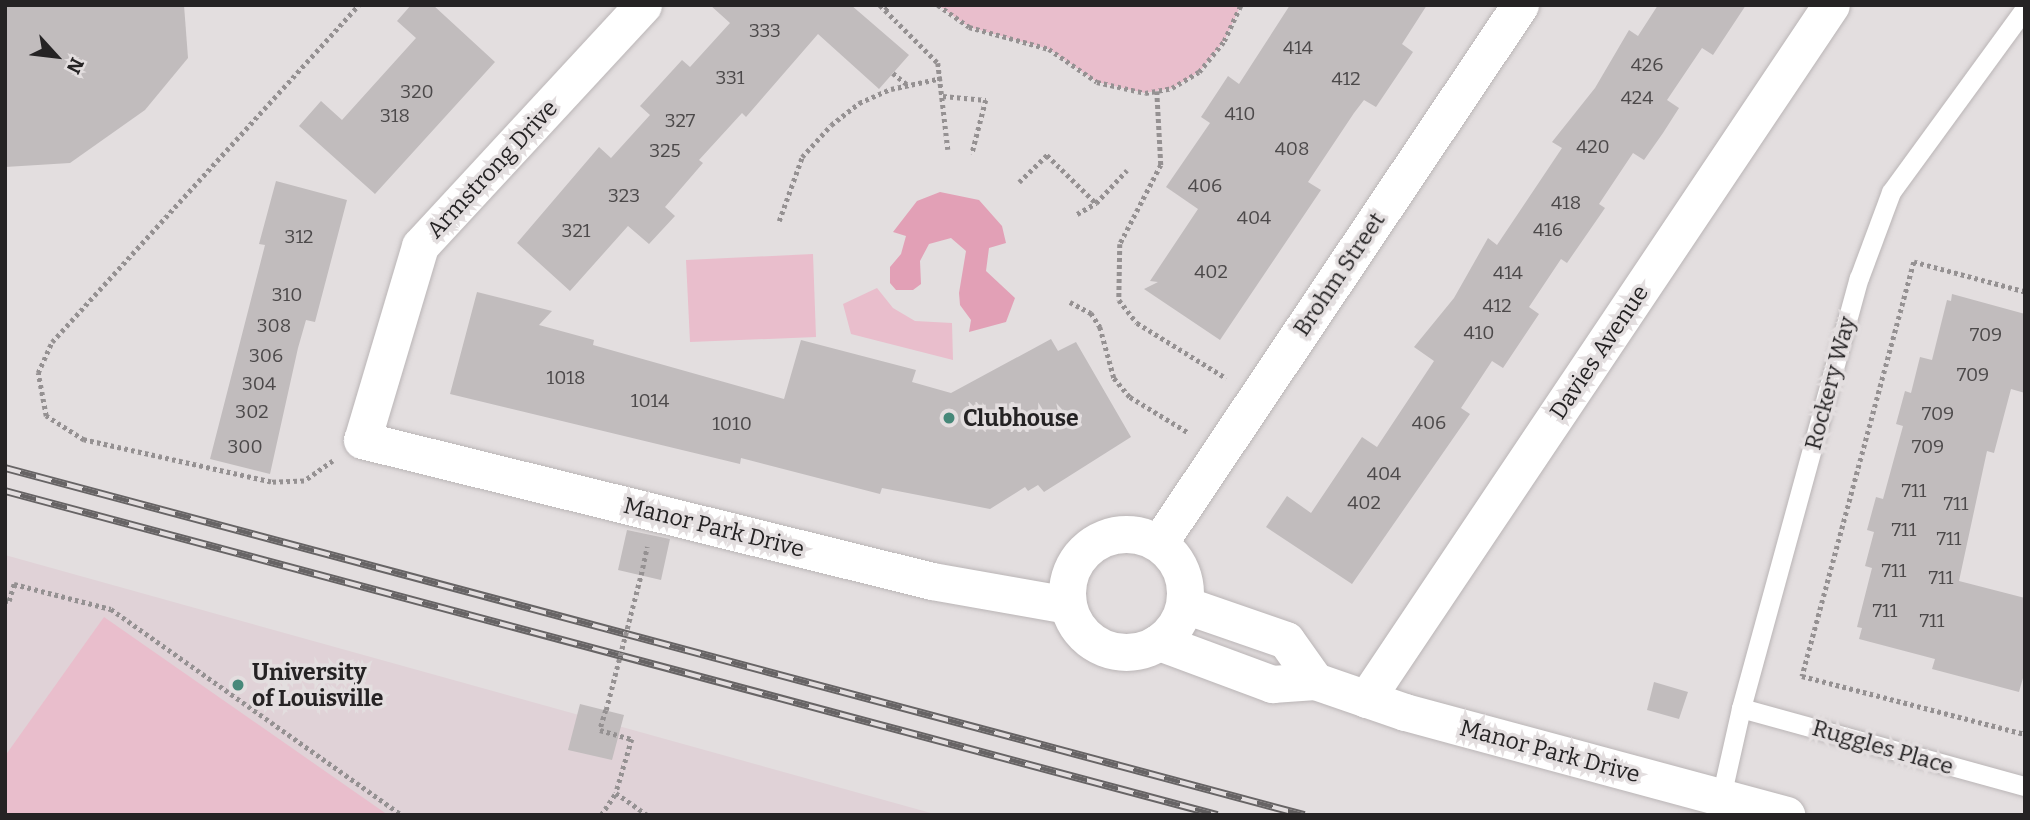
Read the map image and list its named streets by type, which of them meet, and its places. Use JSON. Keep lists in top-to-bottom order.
{
  "streets": {
    "street": [
      "Armstrong Drive",
      "Brohm Street",
      "Davies Avenue",
      "Manor Park Drive"
    ],
    "lane": ["Rockery Way", "Ruggles Place"]
  },
  "crossings": [
    ["Armstrong Drive", "Manor Park Drive"],
    ["Brohm Street", "Manor Park Drive"],
    ["Davies Avenue", "Manor Park Drive"],
    ["Rockery Way", "Manor Park Drive"],
    ["Rockery Way", "Ruggles Place"]
  ],
  "places": ["Clubhouse", "University of Louisville"],
  "house_numbers": [
    "333",
    "414",
    "426",
    "331",
    "412",
    "320",
    "424",
    "410",
    "318",
    "327",
    "420",
    "408",
    "325",
    "406",
    "323",
    "418",
    "404",
    "416",
    "321",
    "312",
    "402",
    "414",
    "310",
    "412",
    "308",
    "410",
    "709",
    "306",
    "709",
    "1018",
    "304",
    "1014",
    "302",
    "709",
    "406",
    "1010",
    "300",
    "709",
    "404",
    "711",
    "402",
    "711",
    "711",
    "711",
    "711",
    "711",
    "711",
    "711"
  ],
  "north": "bottom right"
}
